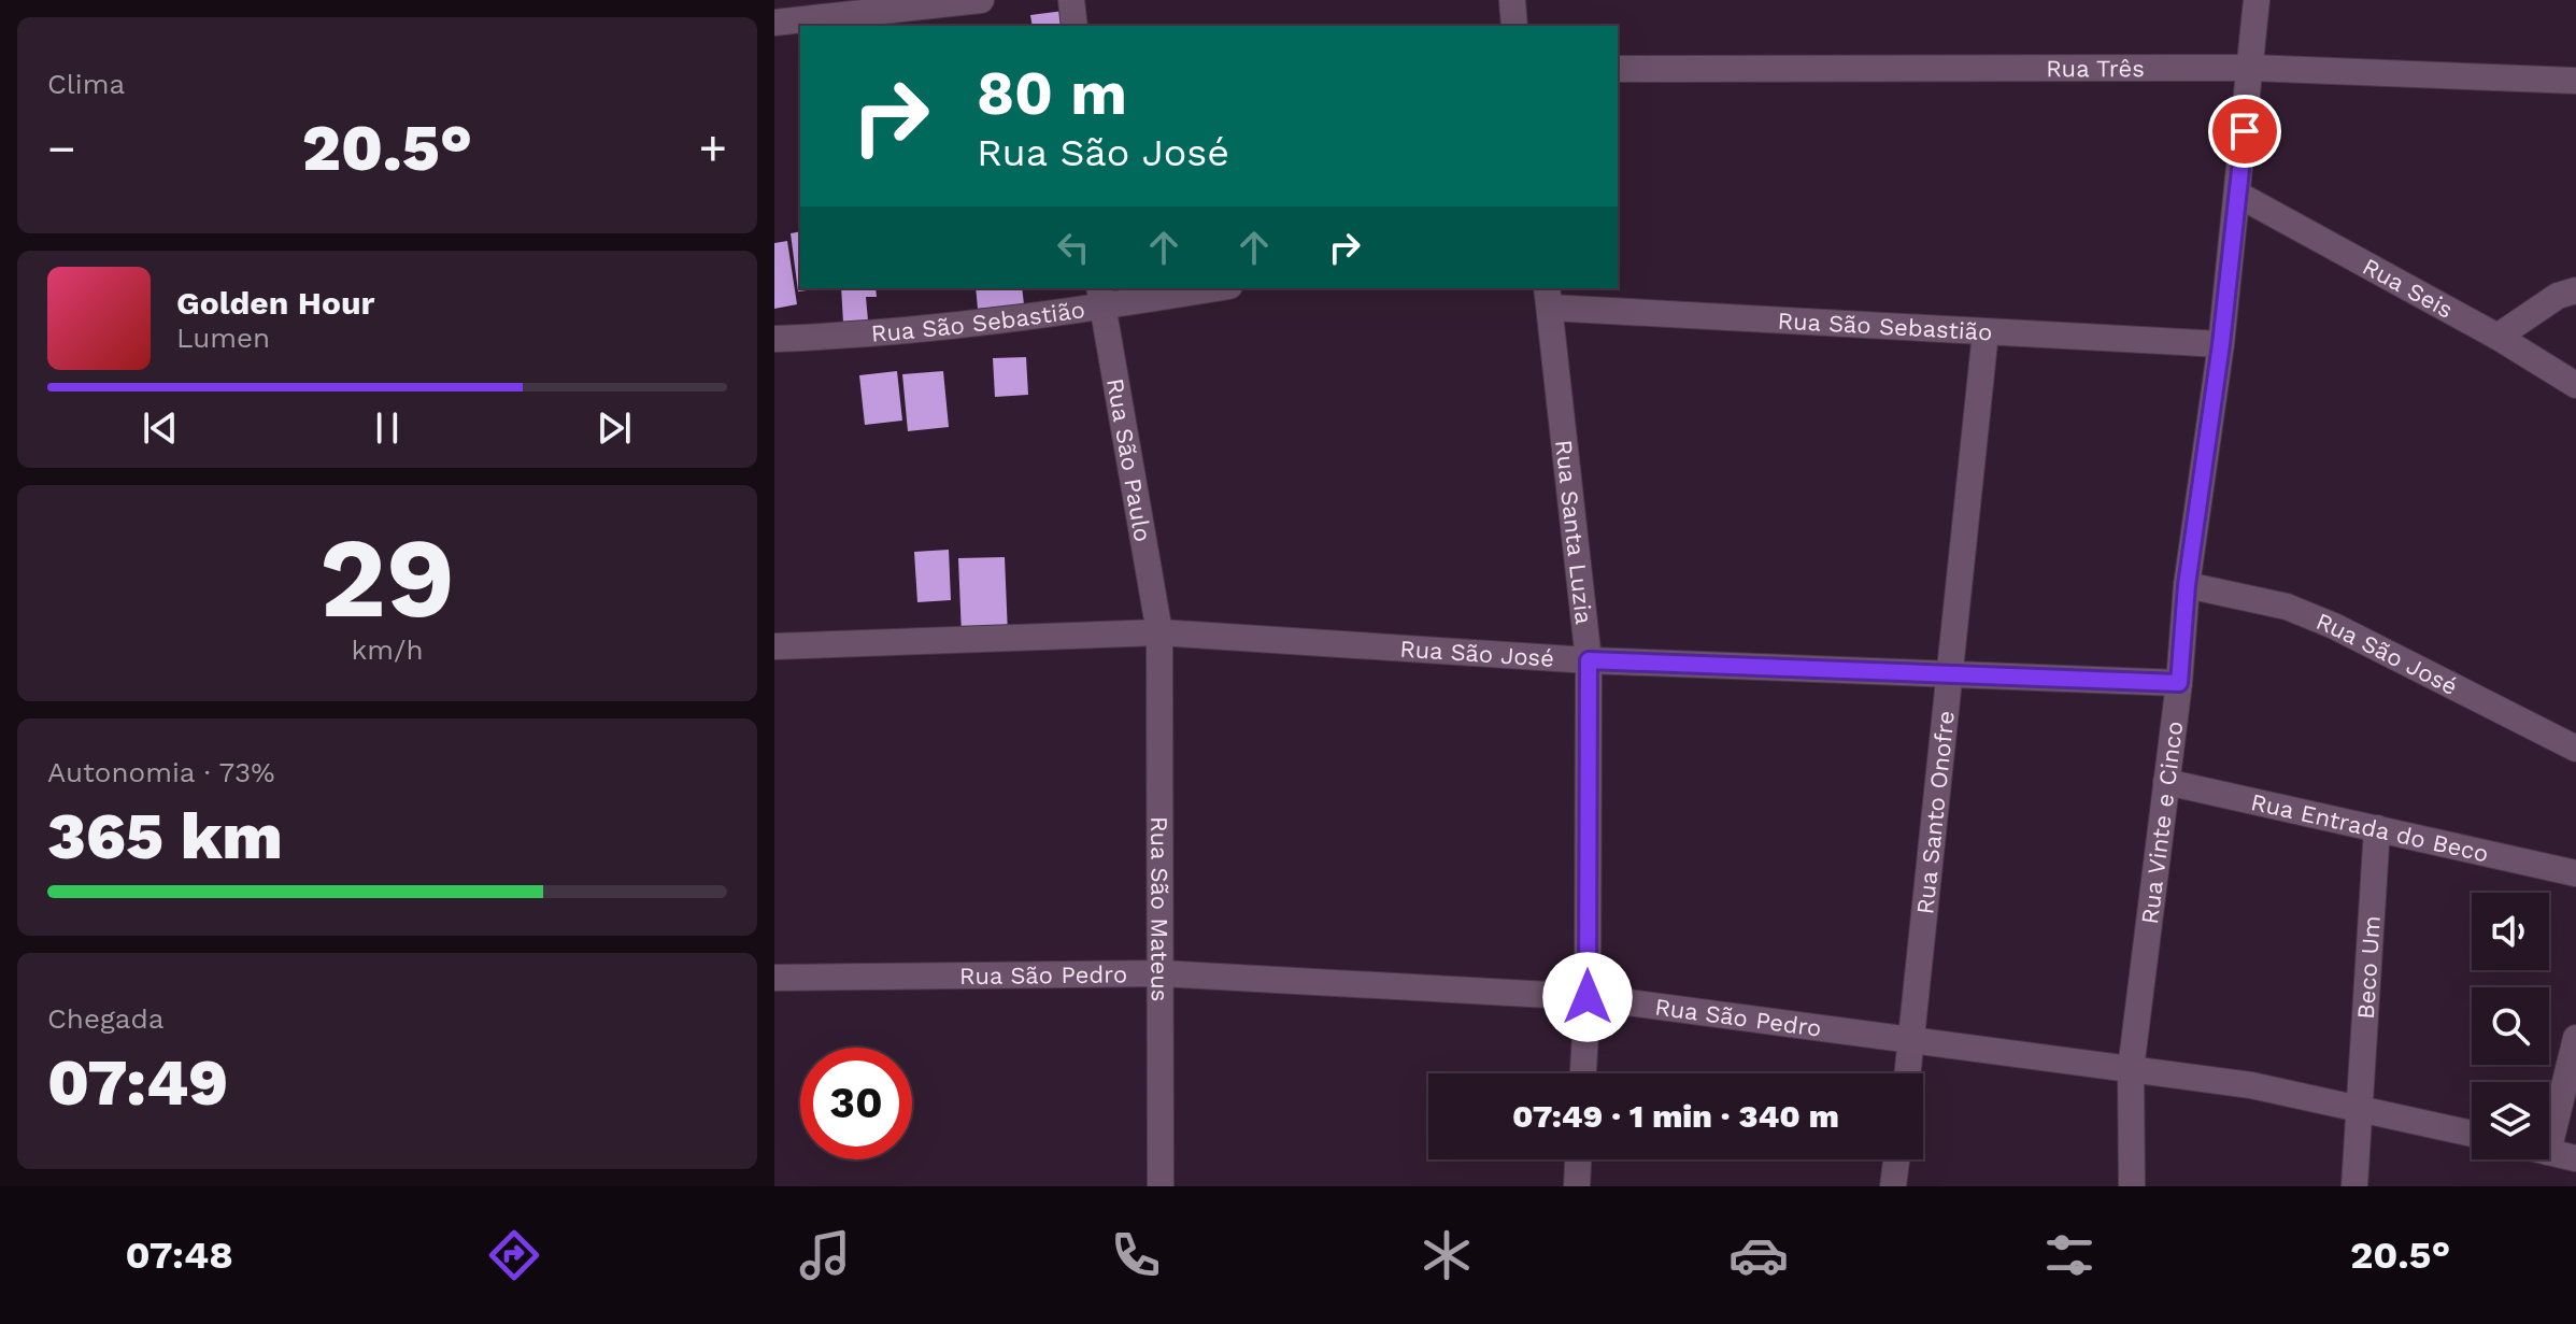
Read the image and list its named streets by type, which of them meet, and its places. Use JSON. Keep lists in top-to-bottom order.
{
  "streets": {
    "street": [
      "Rua Três",
      "Rua Seis",
      "Rua São Sebastião",
      "Rua São Paulo",
      "Rua Santa Luzia",
      "Rua São José",
      "Rua Santo Onofre",
      "Rua Vinte e Cinco",
      "Rua Entrada do Beco",
      "Rua São Mateus",
      "Beco Um",
      "Rua São Pedro"
    ]
  },
  "crossings": [
    ["Rua Três", "Rua Vinte e Cinco"],
    ["Rua Seis", "Rua Vinte e Cinco"],
    ["Rua São Sebastião", "Rua São Paulo"],
    ["Rua São Sebastião", "Rua Santa Luzia"],
    ["Rua São Sebastião", "Rua Santo Onofre"],
    ["Rua São Sebastião", "Rua Vinte e Cinco"],
    ["Rua São Paulo", "Rua São José"],
    ["Rua São Paulo", "Rua São Mateus"],
    ["Rua Santa Luzia", "Rua São José"],
    ["Rua Santa Luzia", "Rua São Pedro"],
    ["Rua São José", "Rua Santo Onofre"],
    ["Rua São José", "Rua Vinte e Cinco"],
    ["Rua São José", "Rua São Mateus"],
    ["Rua Santo Onofre", "Rua São Pedro"],
    ["Rua Vinte e Cinco", "Rua Entrada do Beco"],
    ["Rua Vinte e Cinco", "Rua São Pedro"],
    ["Rua Entrada do Beco", "Beco Um"],
    ["Rua São Mateus", "Rua São Pedro"],
    ["Beco Um", "Rua São Pedro"]
  ],
  "page": {
    "tile": [
      "Clima",
      ["29", "km/h"],
      ["Autonomia · 73%", "365 km"],
      ["Chegada", "07:49"]
    ],
    "turn": ["80 m", "Rua São José"],
    "heat": ["−", "20.5°", "+"],
    "song": ["Golden Hour", "Lumen"],
    "limit": "30",
    "trip": "07:49 · 1 min · 340 m",
    "tabs": ["07:48", "20.5°"]
  }
}
